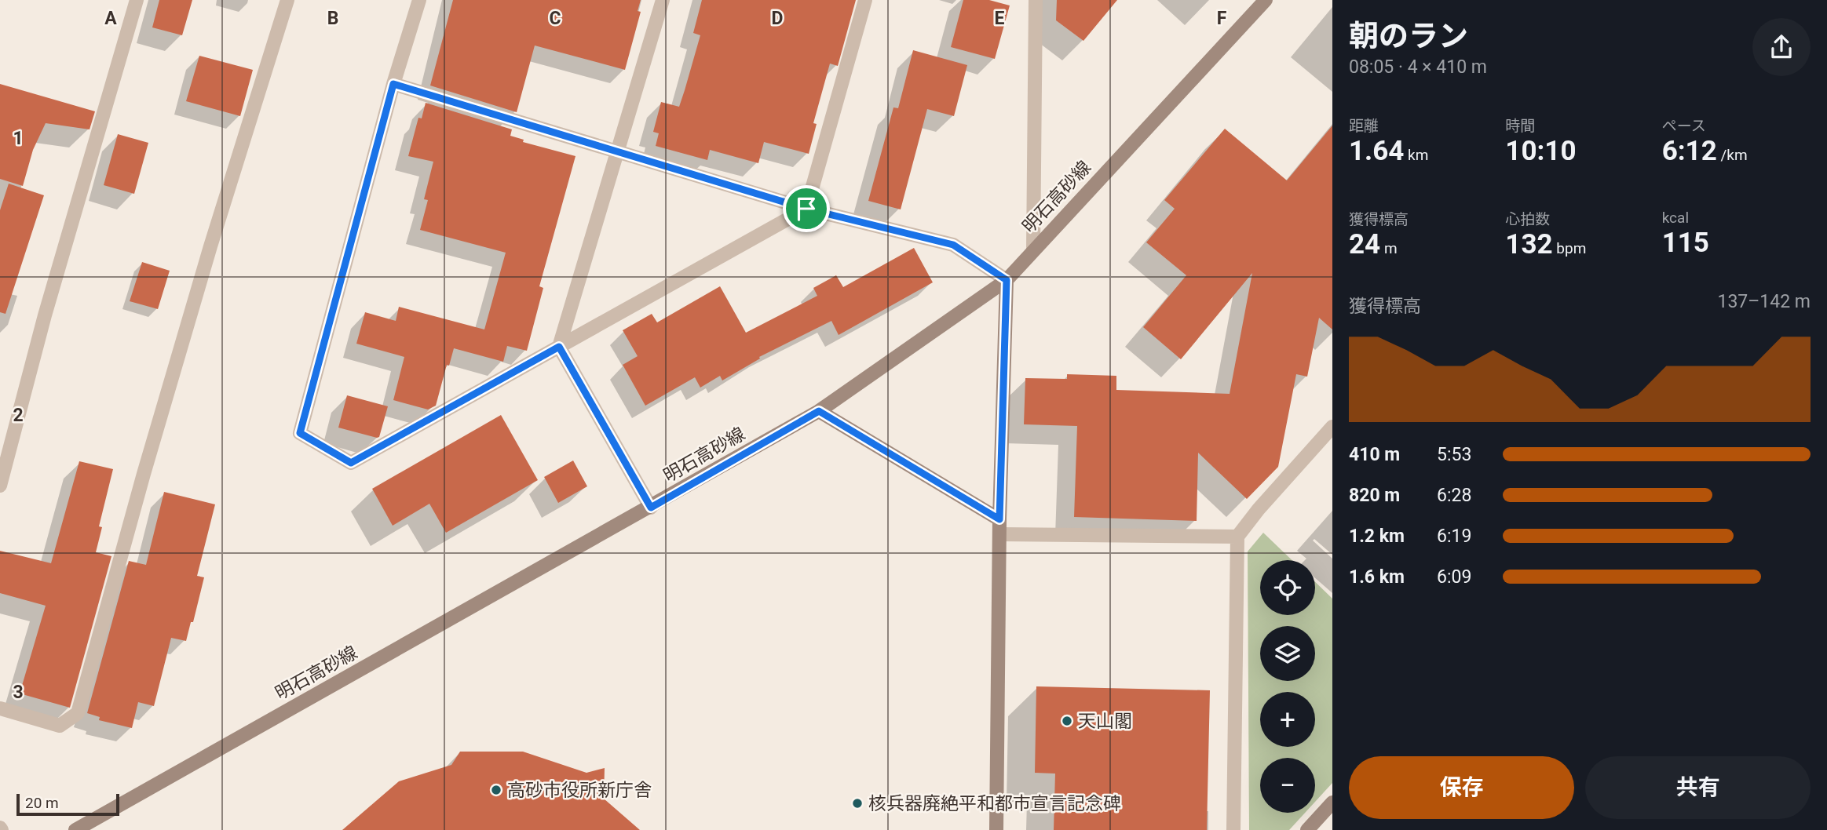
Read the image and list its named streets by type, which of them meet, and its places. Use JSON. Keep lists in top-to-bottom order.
{
  "streets": {
    "main road": ["明石高砂線"]
  },
  "places": ["天山閣", "高砂市役所新庁舎", "核兵器廃絶平和都市宣言記念碑"],
  "scale_bar": "20 m",
  "page": {
    "heading": ["朝のラン", "08:05 · 4 × 410 m"],
    "stats": [
      ["距離", "1.64 km"],
      ["時間", "10:10"],
      ["ペース", "6:12 /km"],
      ["獲得標高", "24 m"],
      ["心拍数", "132 bpm"],
      ["kcal", "115"]
    ],
    "chart": ["獲得標高", "137–142 m"],
    "list": [
      {
        "name": "410 m",
        "note": "5:53"
      },
      {
        "name": "820 m",
        "note": "6:28"
      },
      {
        "name": "1.2 km",
        "note": "6:19"
      },
      {
        "name": "1.6 km",
        "note": "6:09"
      }
    ],
    "map_buttons": ["+", "−"],
    "buttons": ["保存", "共有"],
    "scale": "20 m"
  },
  "grid": {
    "columns": [
      "A",
      "B",
      "C",
      "D",
      "E",
      "F"
    ],
    "rows": ["1", "2", "3"]
  }
}
